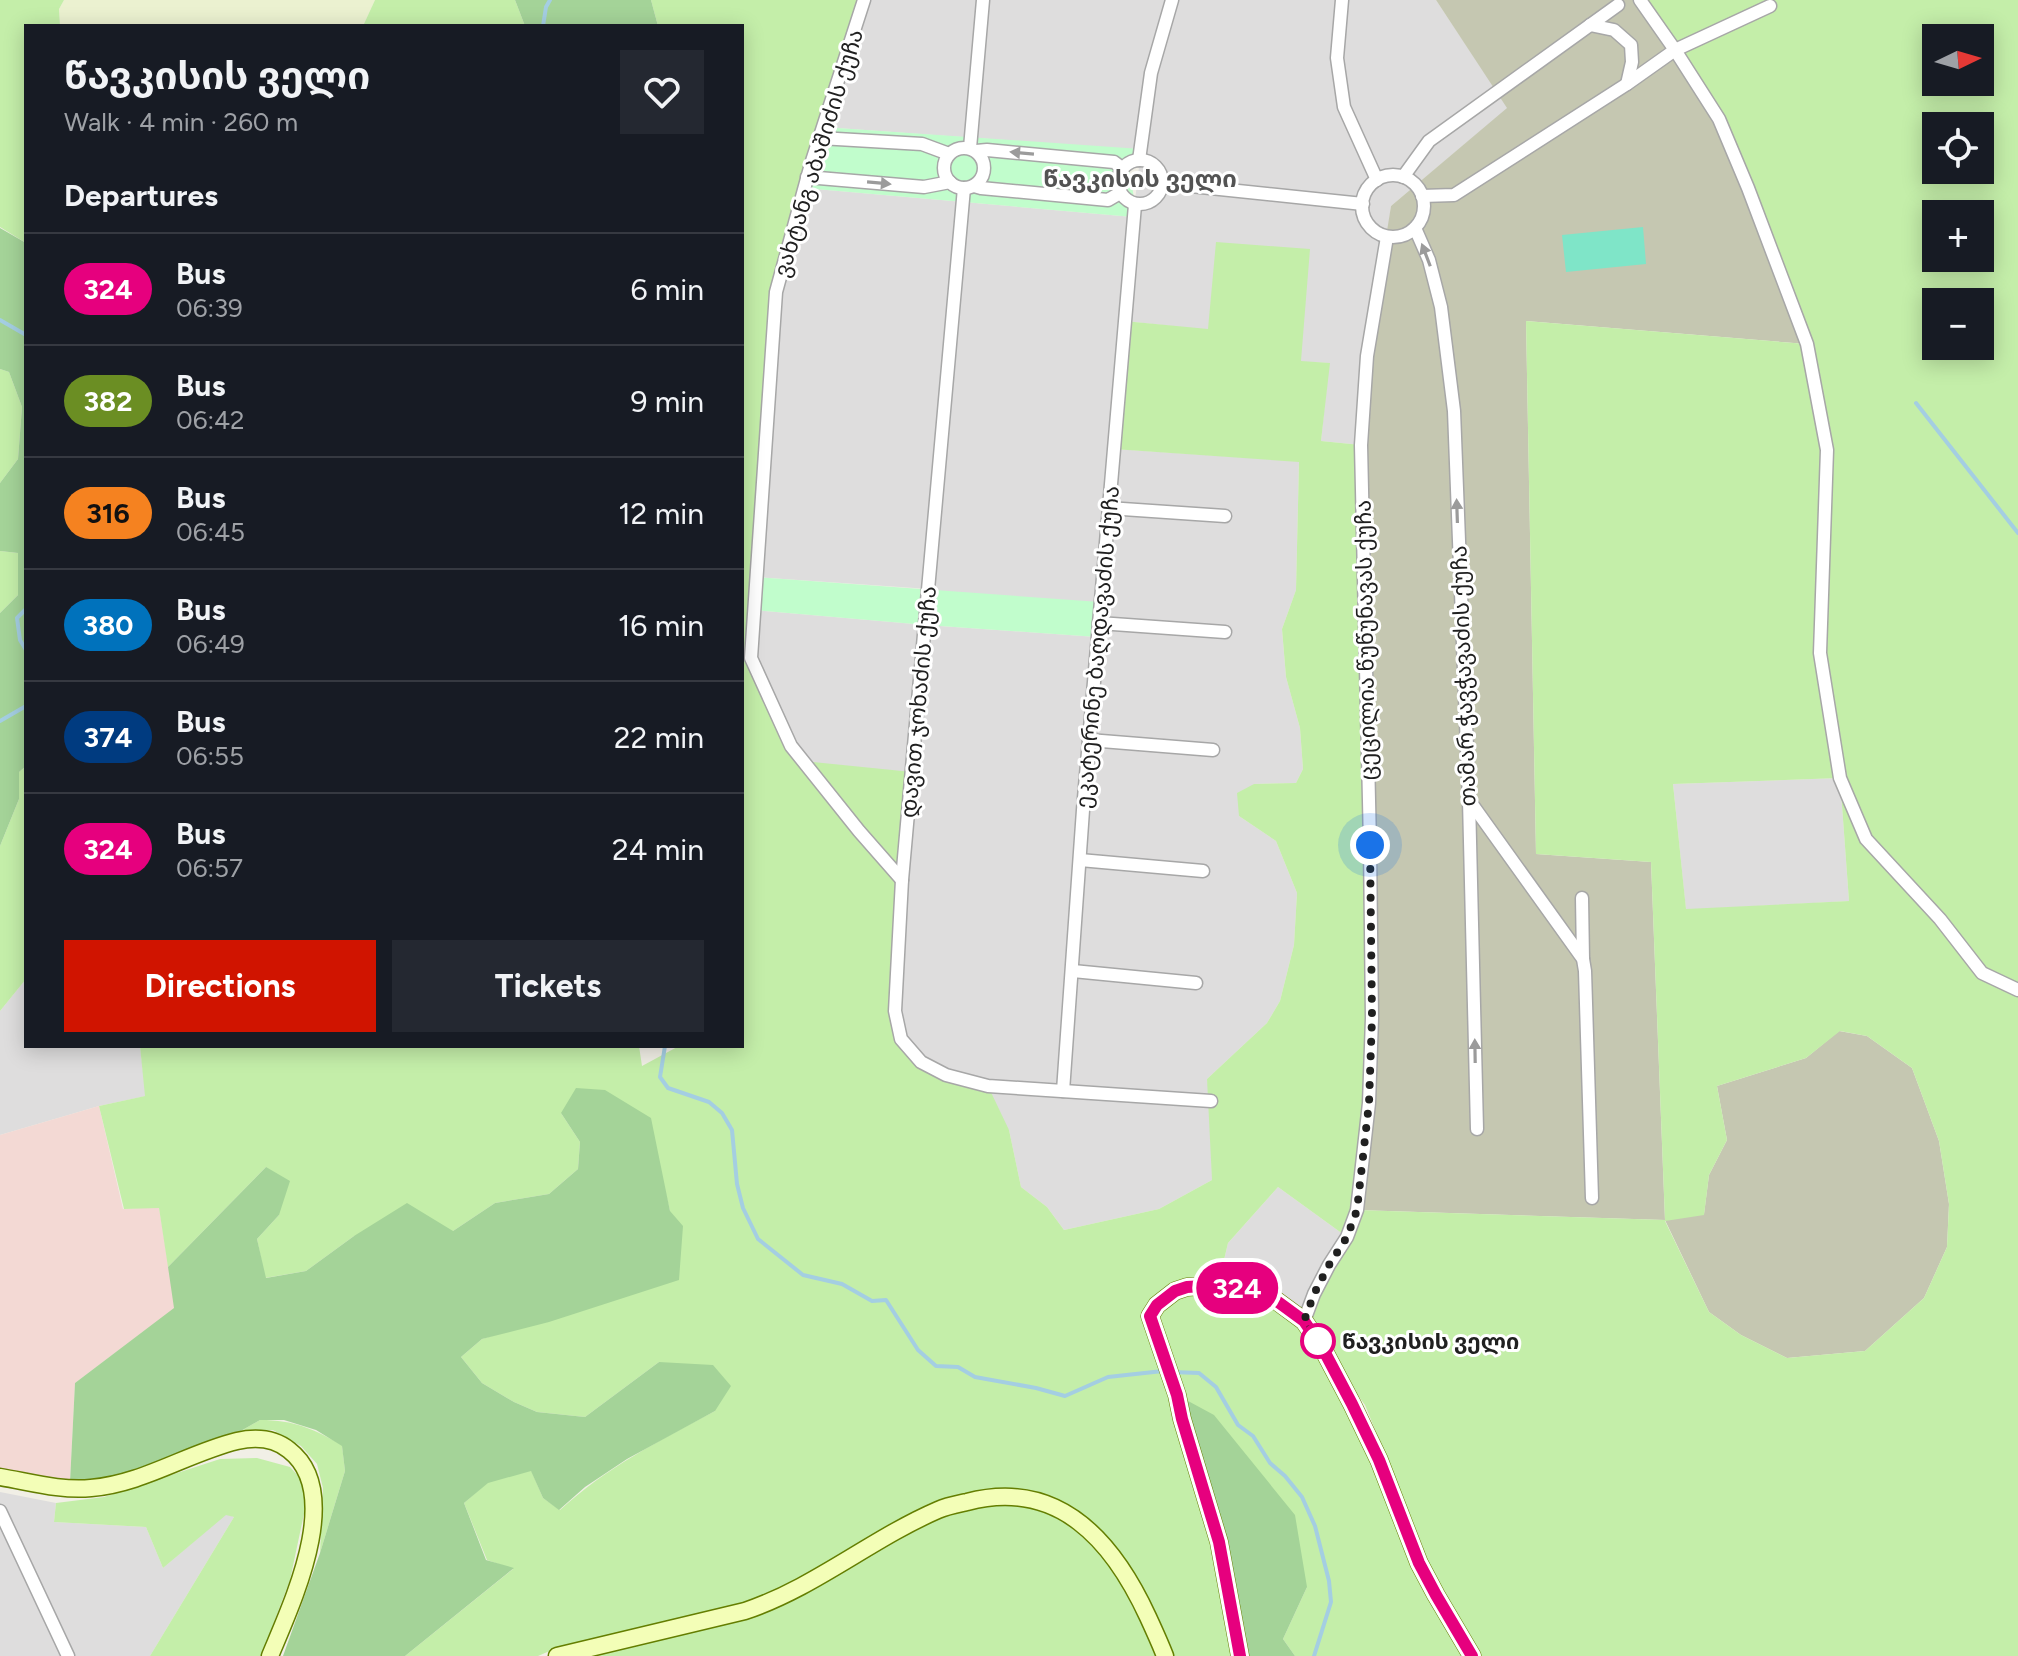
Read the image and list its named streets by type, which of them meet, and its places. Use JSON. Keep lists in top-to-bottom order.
{
  "streets": {
    "street": [
      "ვახტანგ აბაშიძის ქუჩა",
      "ცეცილია წუწუნავას ქუჩა",
      "ეკატერინე ბაღდავაძის ქუჩა",
      "თამარ ჭავჭავაძის ქუჩა",
      "დავით ჯოხაძის ქუჩა"
    ]
  },
  "crossings": [
    ["ვახტანგ აბაშიძის ქუჩა", "დავით ჯოხაძის ქუჩა"],
    ["ცეცილია წუწუნავას ქუჩა", "თამარ ჭავჭავაძის ქუჩა"],
    ["ეკატერინე ბაღდავაძის ქუჩა", "დავით ჯოხაძის ქუჩა"]
  ],
  "one_way": ["თამარ ჭავჭავაძის ქუჩა"],
  "districts": ["წავკისის ველი"],
  "places": ["წავკისის ველი"],
  "lines": ["bus line 324"],
  "north": "right",
  "page": {
    "on_map": "324",
    "map_buttons": ["+", "−"],
    "heading": [
      ["წავკისის ველი", "Walk · 4 min · 260 m"],
      "Departures"
    ],
    "list": [
      {
        "mark": "324",
        "name": "Bus",
        "note": "06:39",
        "value": "6 min"
      },
      {
        "mark": "382",
        "name": "Bus",
        "note": "06:42",
        "value": "9 min"
      },
      {
        "mark": "316",
        "name": "Bus",
        "note": "06:45",
        "value": "12 min"
      },
      {
        "mark": "380",
        "name": "Bus",
        "note": "06:49",
        "value": "16 min"
      },
      {
        "mark": "374",
        "name": "Bus",
        "note": "06:55",
        "value": "22 min"
      },
      {
        "mark": "324",
        "name": "Bus",
        "note": "06:57",
        "value": "24 min"
      }
    ],
    "buttons": ["Directions", "Tickets"]
  }
}
